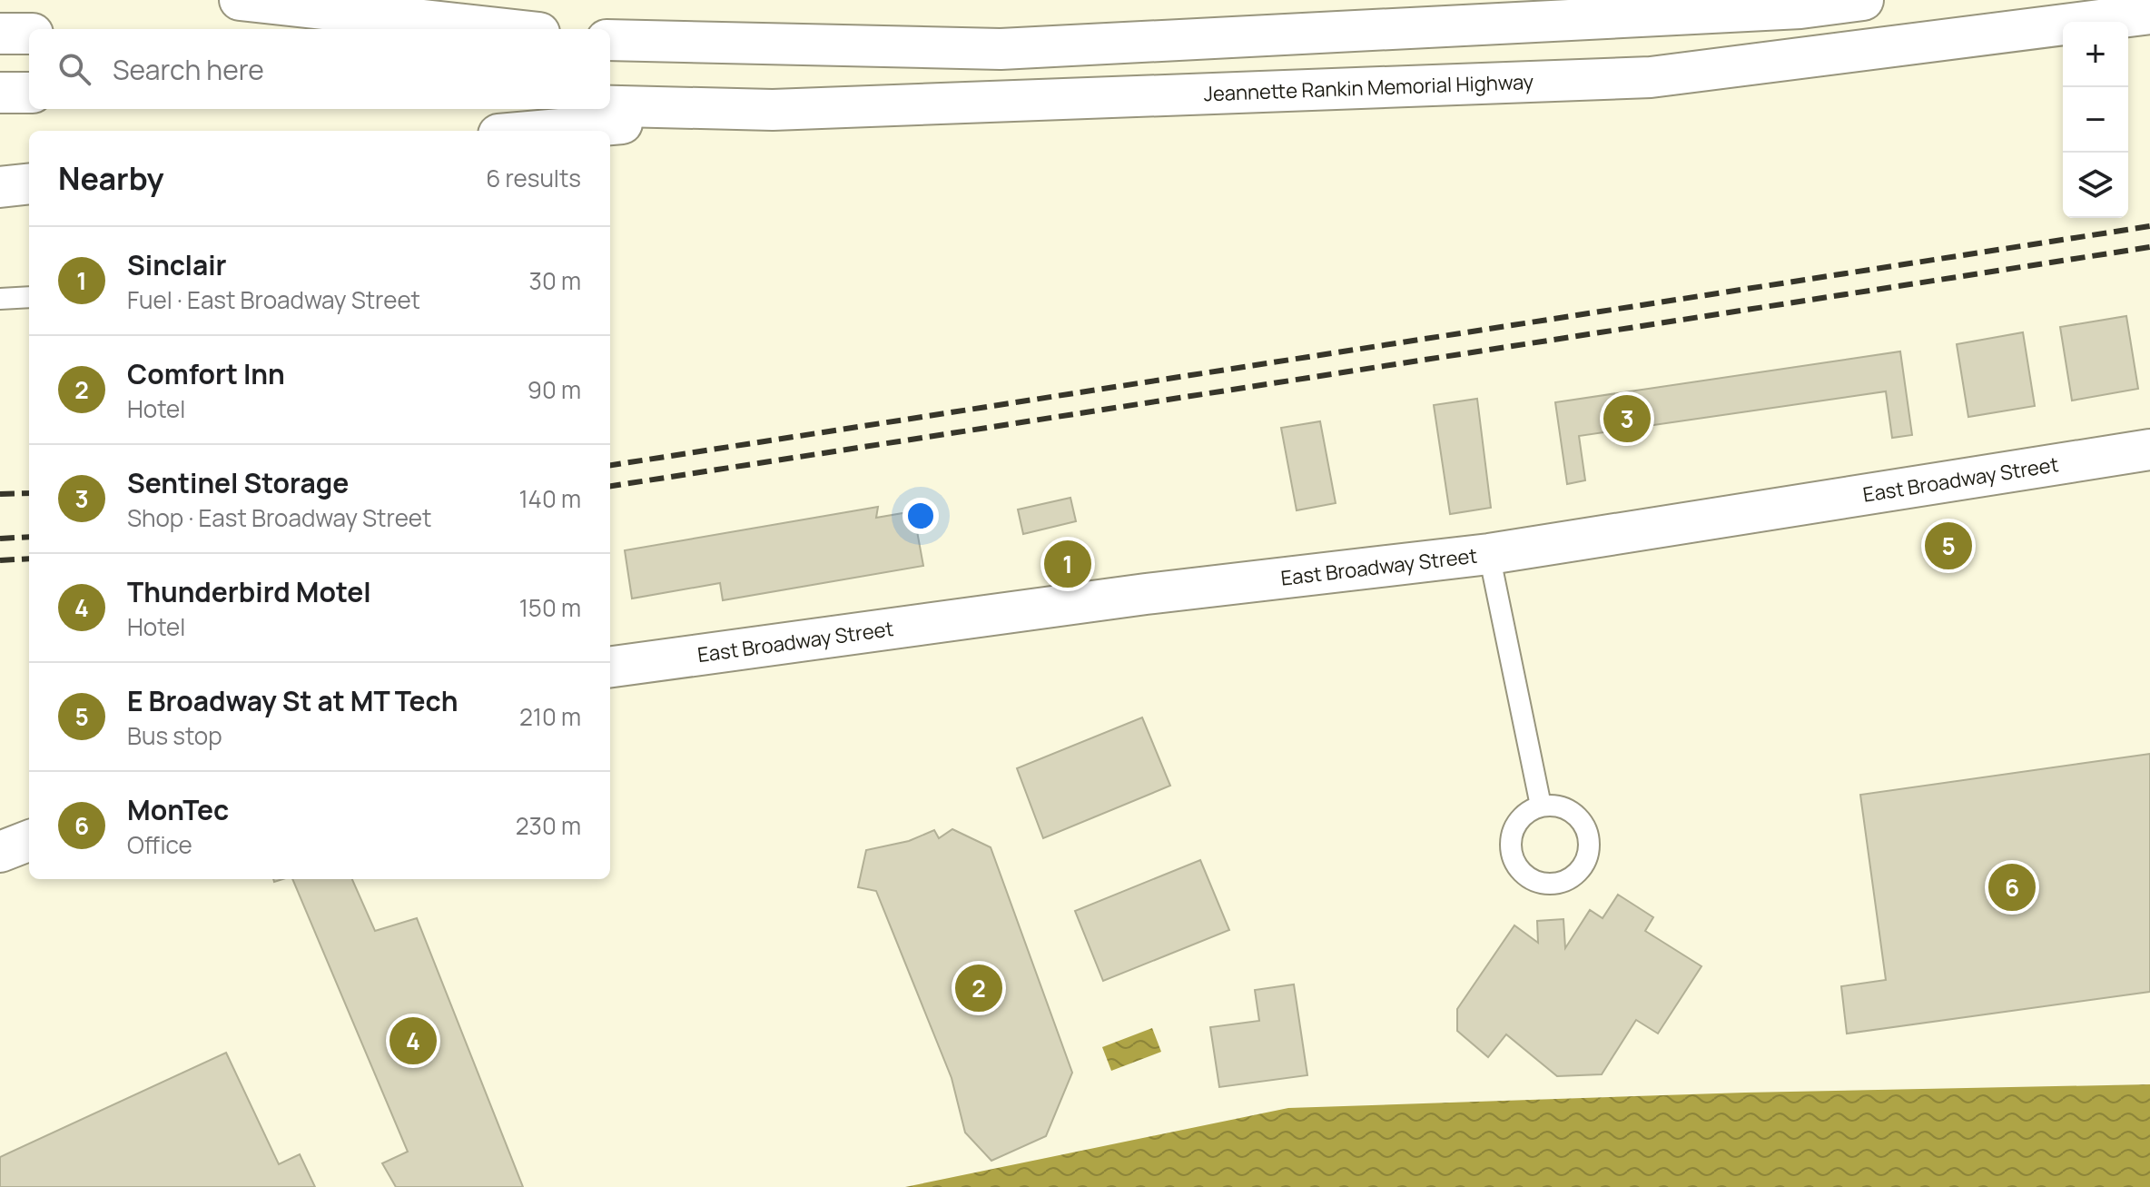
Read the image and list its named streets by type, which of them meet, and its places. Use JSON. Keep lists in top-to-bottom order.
{
  "streets": {
    "main road": ["Jeannette Rankin Memorial Highway", "East Broadway Street"]
  },
  "page": {
    "map_buttons": ["+", "−"],
    "search": "Search here",
    "heading": ["Nearby", "6 results"],
    "list": [
      {
        "mark": "1",
        "name": "Sinclair",
        "note": "Fuel · East Broadway Street",
        "value": "30 m"
      },
      {
        "mark": "2",
        "name": "Comfort Inn",
        "note": "Hotel",
        "value": "90 m"
      },
      {
        "mark": "3",
        "name": "Sentinel Storage",
        "note": "Shop · East Broadway Street",
        "value": "140 m"
      },
      {
        "mark": "4",
        "name": "Thunderbird Motel",
        "note": "Hotel",
        "value": "150 m"
      },
      {
        "mark": "5",
        "name": "E Broadway St at MT Tech",
        "note": "Bus stop",
        "value": "210 m"
      },
      {
        "mark": "6",
        "name": "MonTec",
        "note": "Office",
        "value": "230 m"
      }
    ],
    "pins": [
      "3",
      "5",
      "1",
      "6",
      "2",
      "4"
    ]
  }
}
